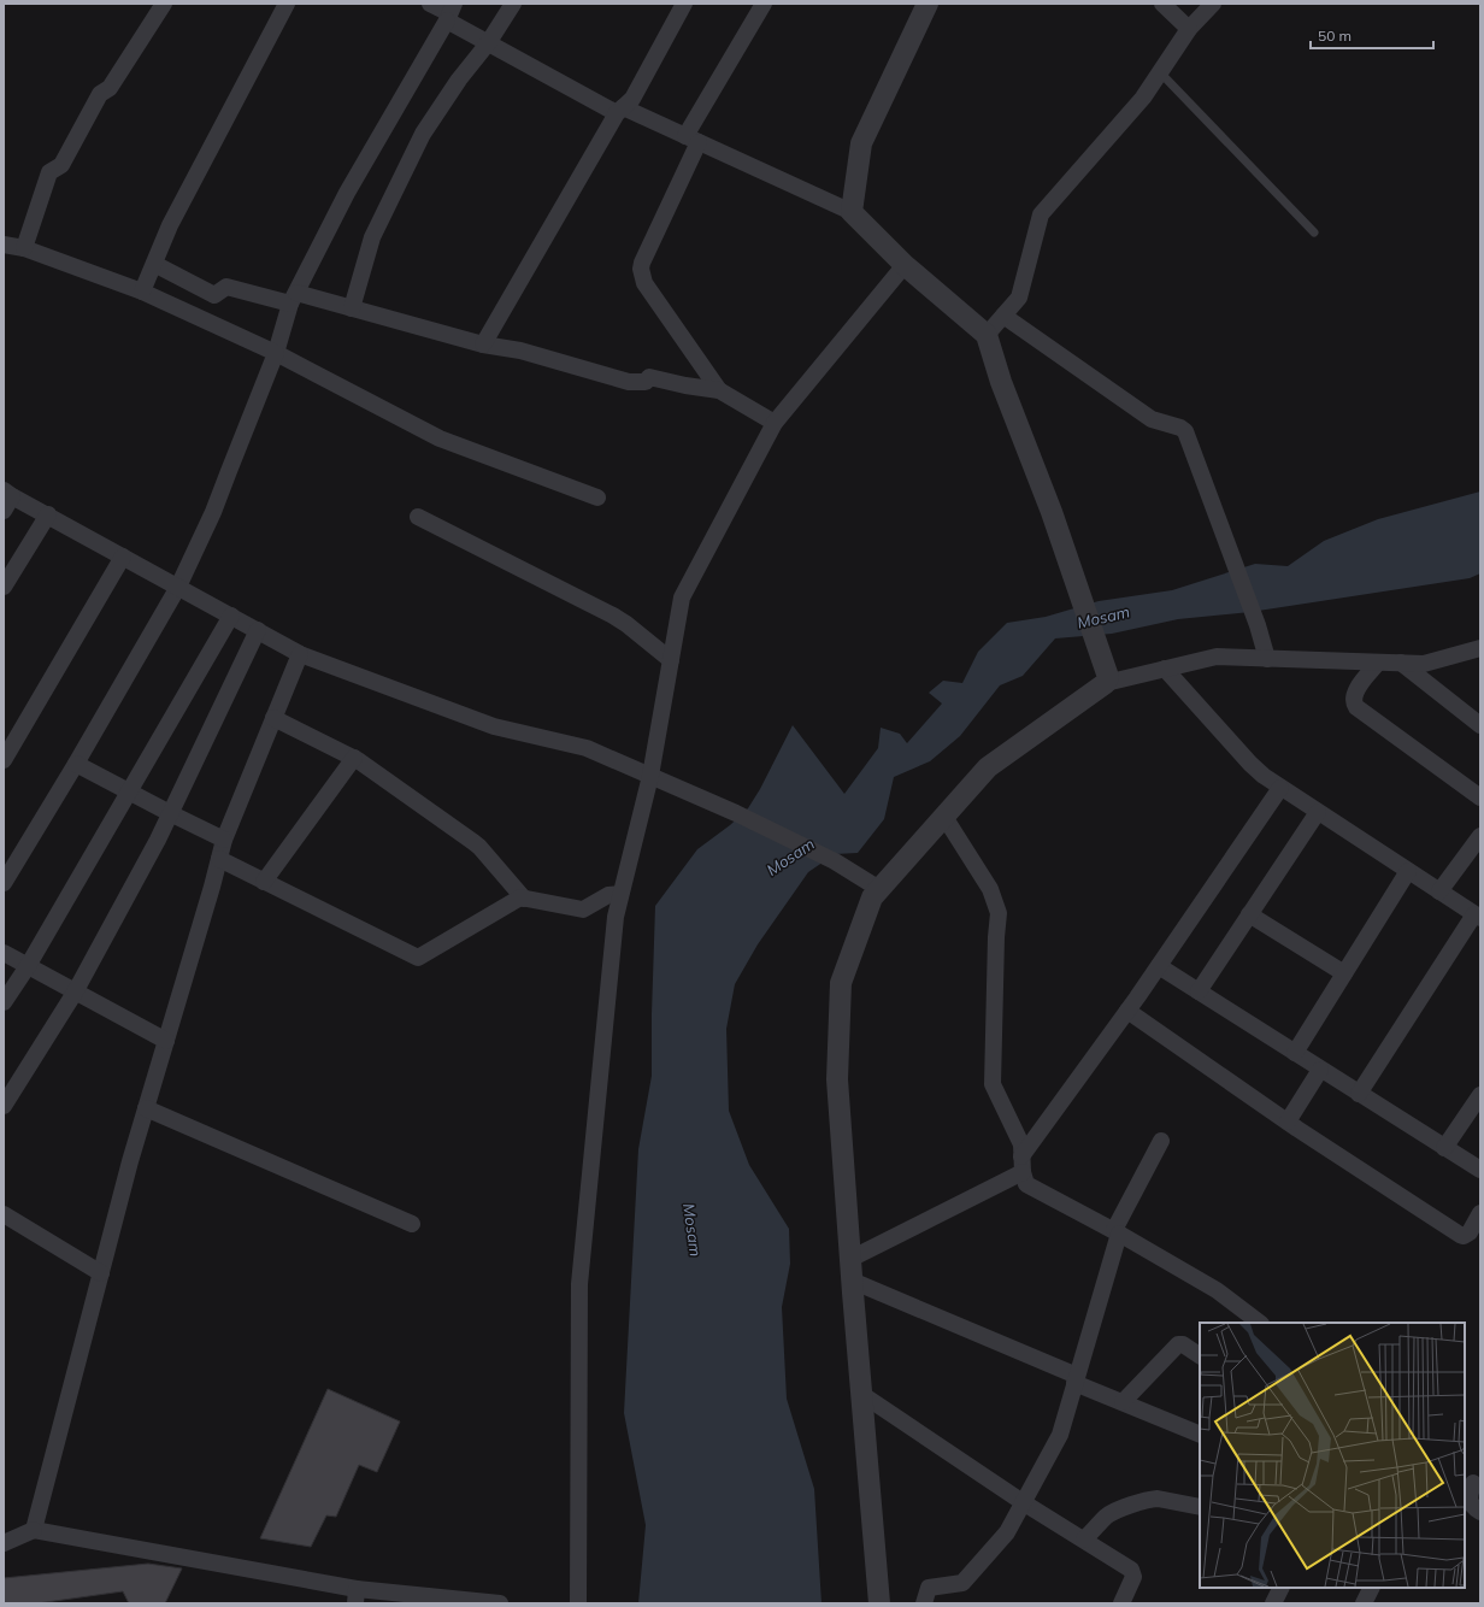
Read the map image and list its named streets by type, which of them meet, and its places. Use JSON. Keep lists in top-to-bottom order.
{
  "water": ["Mosam"],
  "scale_bar": "50 m"
}
